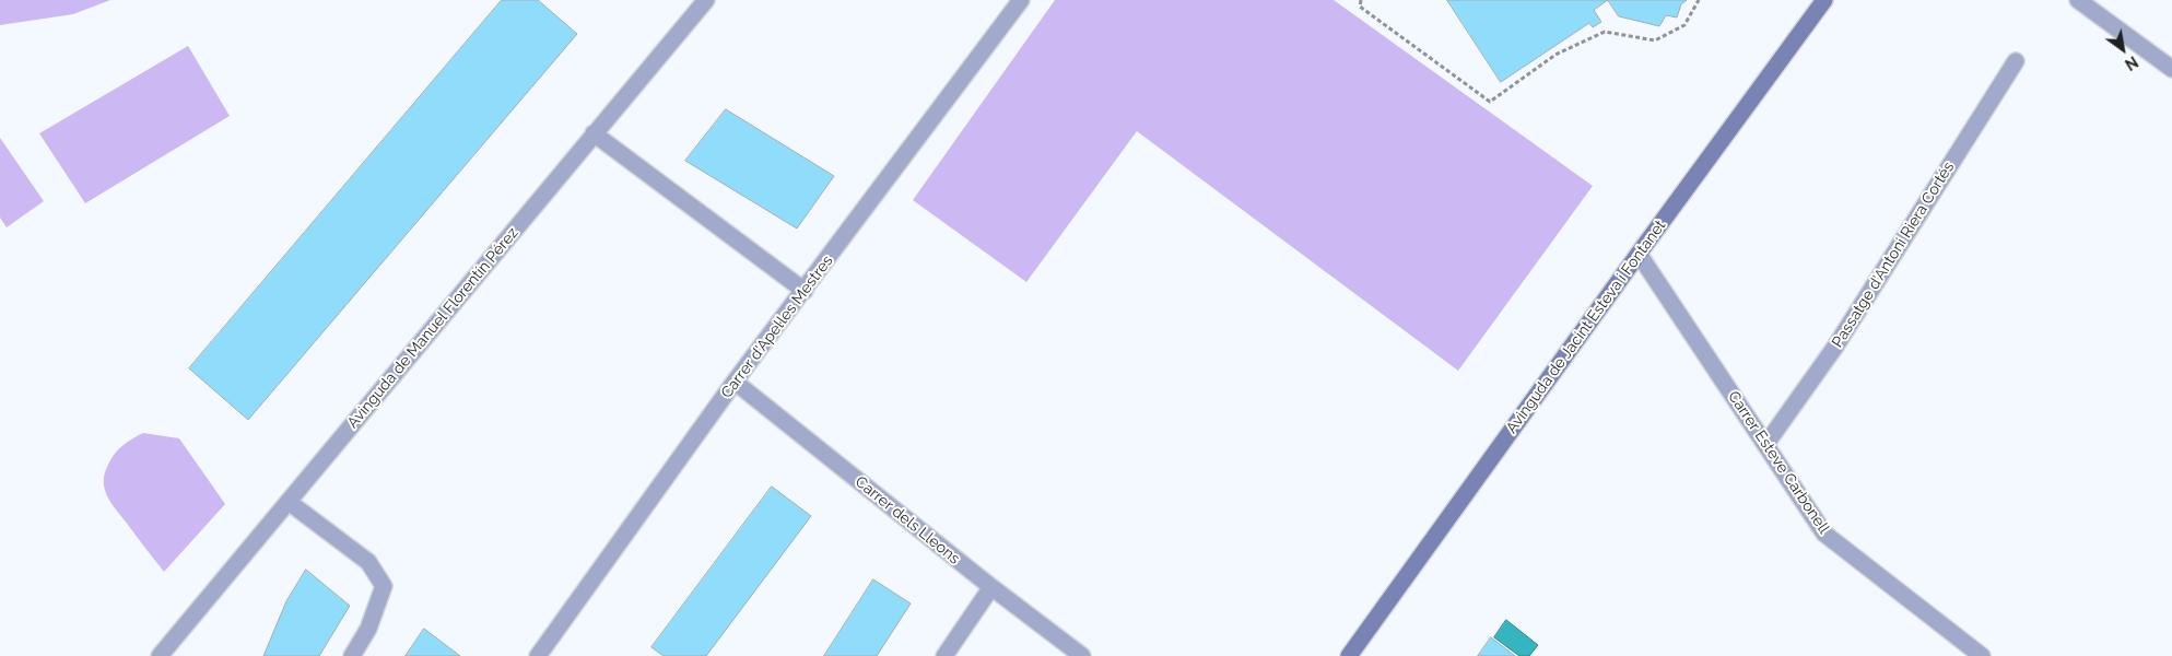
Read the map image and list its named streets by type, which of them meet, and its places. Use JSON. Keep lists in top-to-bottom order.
{
  "streets": {
    "street": [
      "Passatge d'Antoni Riera Cortés",
      "Carrer d'Apel·les Mestres",
      "Avinguda de Jacint Esteva i Fontanet",
      "Avinguda de Manuel Florentín Pérez",
      "Carrer Esteve Carbonell",
      "Carrer dels Lleons"
    ]
  },
  "crossings": [
    ["Passatge d'Antoni Riera Cortés", "Carrer Esteve Carbonell"],
    ["Carrer d'Apel·les Mestres", "Carrer dels Lleons"],
    ["Avinguda de Jacint Esteva i Fontanet", "Carrer Esteve Carbonell"]
  ],
  "north": "bottom right"
}
